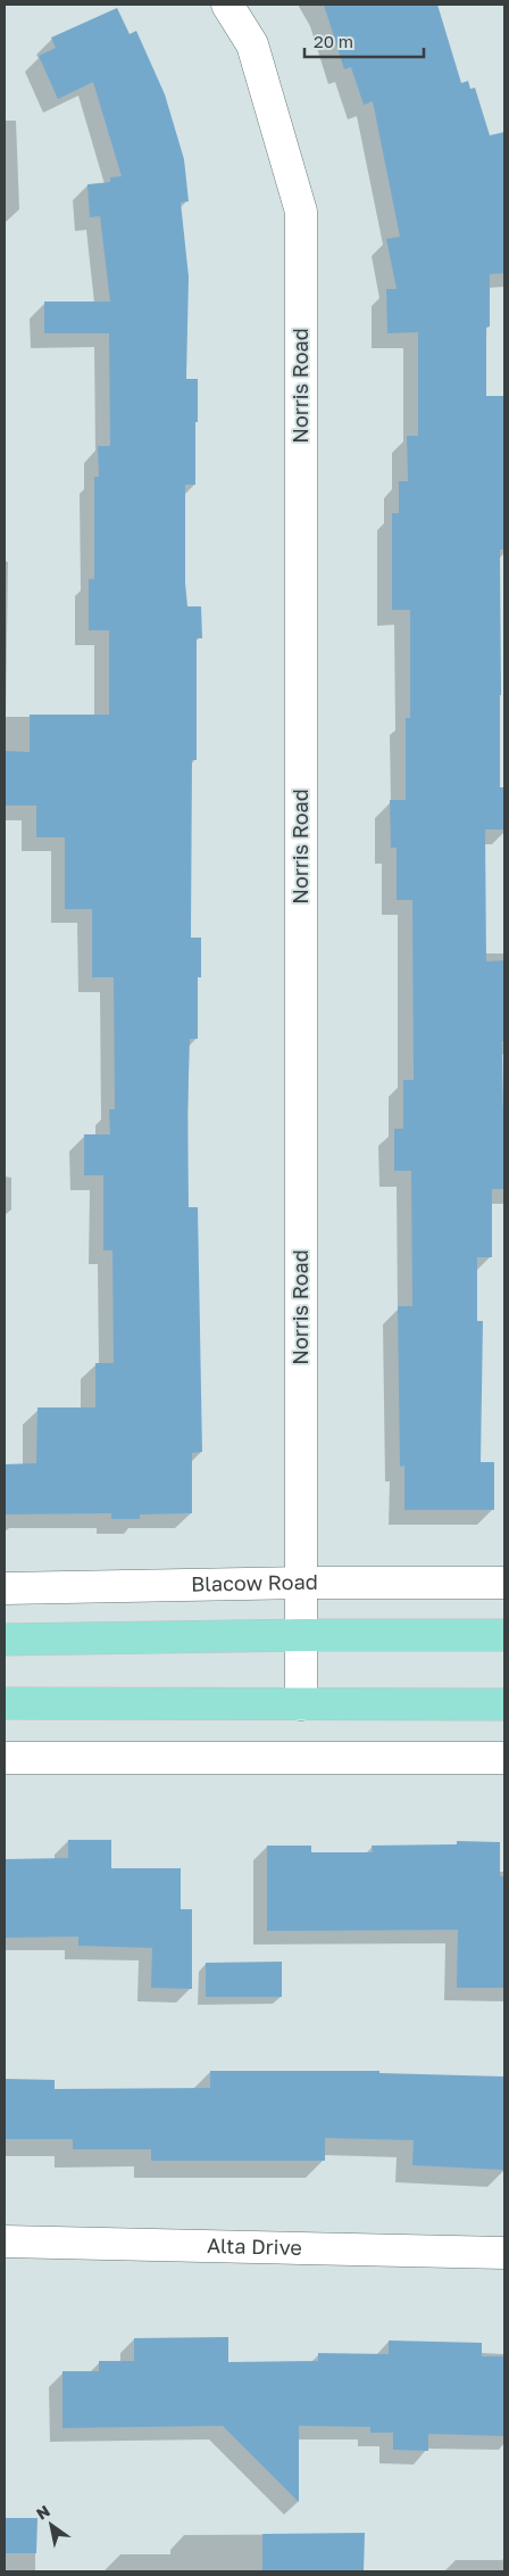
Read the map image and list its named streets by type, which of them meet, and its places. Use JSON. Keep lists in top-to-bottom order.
{
  "streets": {
    "street": ["Norris Road", "Blacow Road", "Alta Drive"]
  },
  "crossings": [
    ["Norris Road", "Blacow Road"]
  ],
  "scale_bar": "20 m",
  "north": "top left"
}
